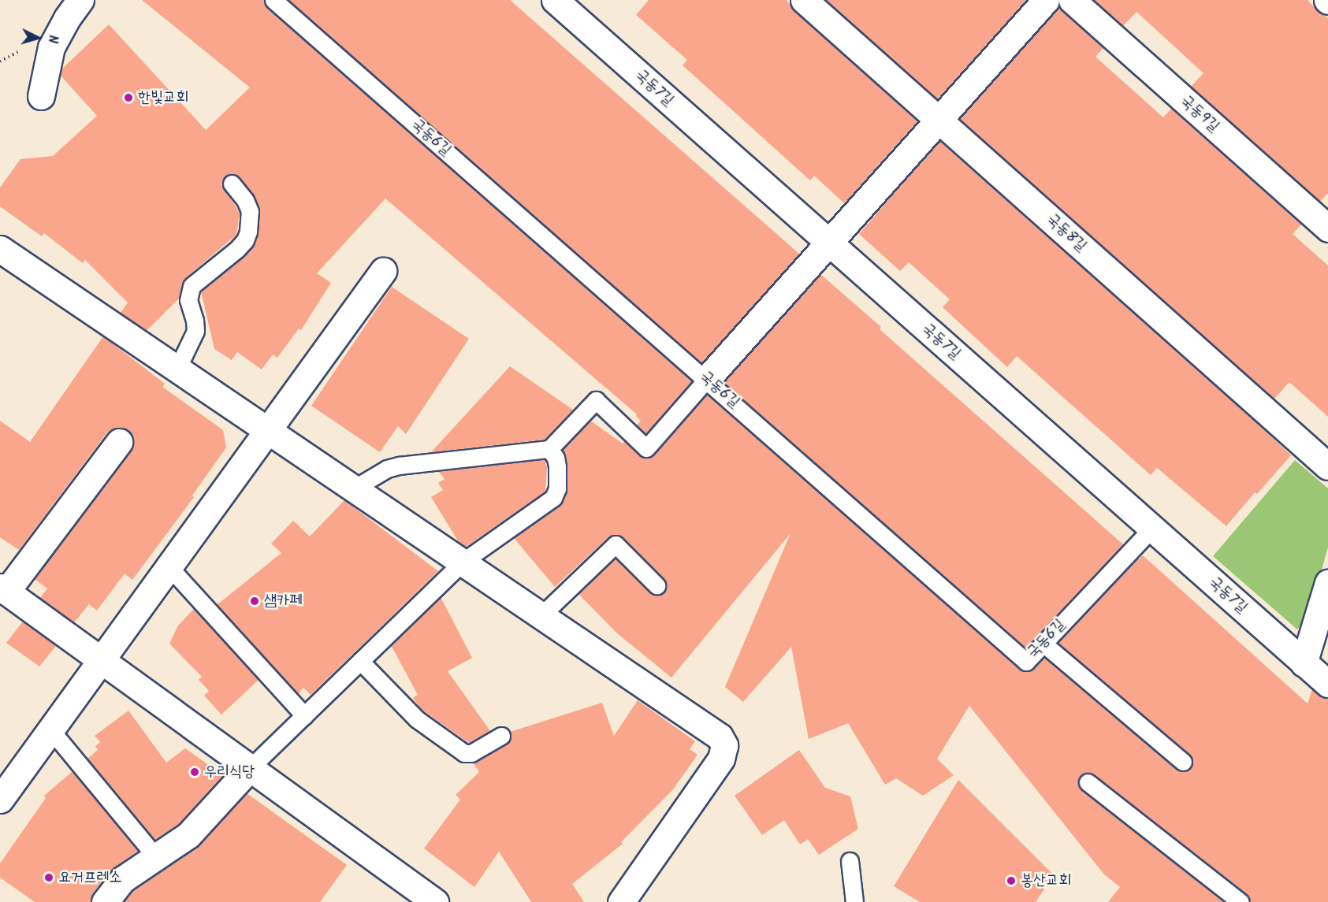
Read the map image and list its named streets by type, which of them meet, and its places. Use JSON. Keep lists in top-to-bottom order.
{
  "streets": {
    "street": ["국동7길", "국동9길", "국동8길"],
    "lane": ["국동6길"]
  },
  "crossings": [
    ["국동7길", "국동6길"]
  ],
  "places": [
    "한빛교회",
    "샘카페",
    "우리식당",
    "요거프레소",
    "봉산교회"
  ],
  "north": "right"
}
